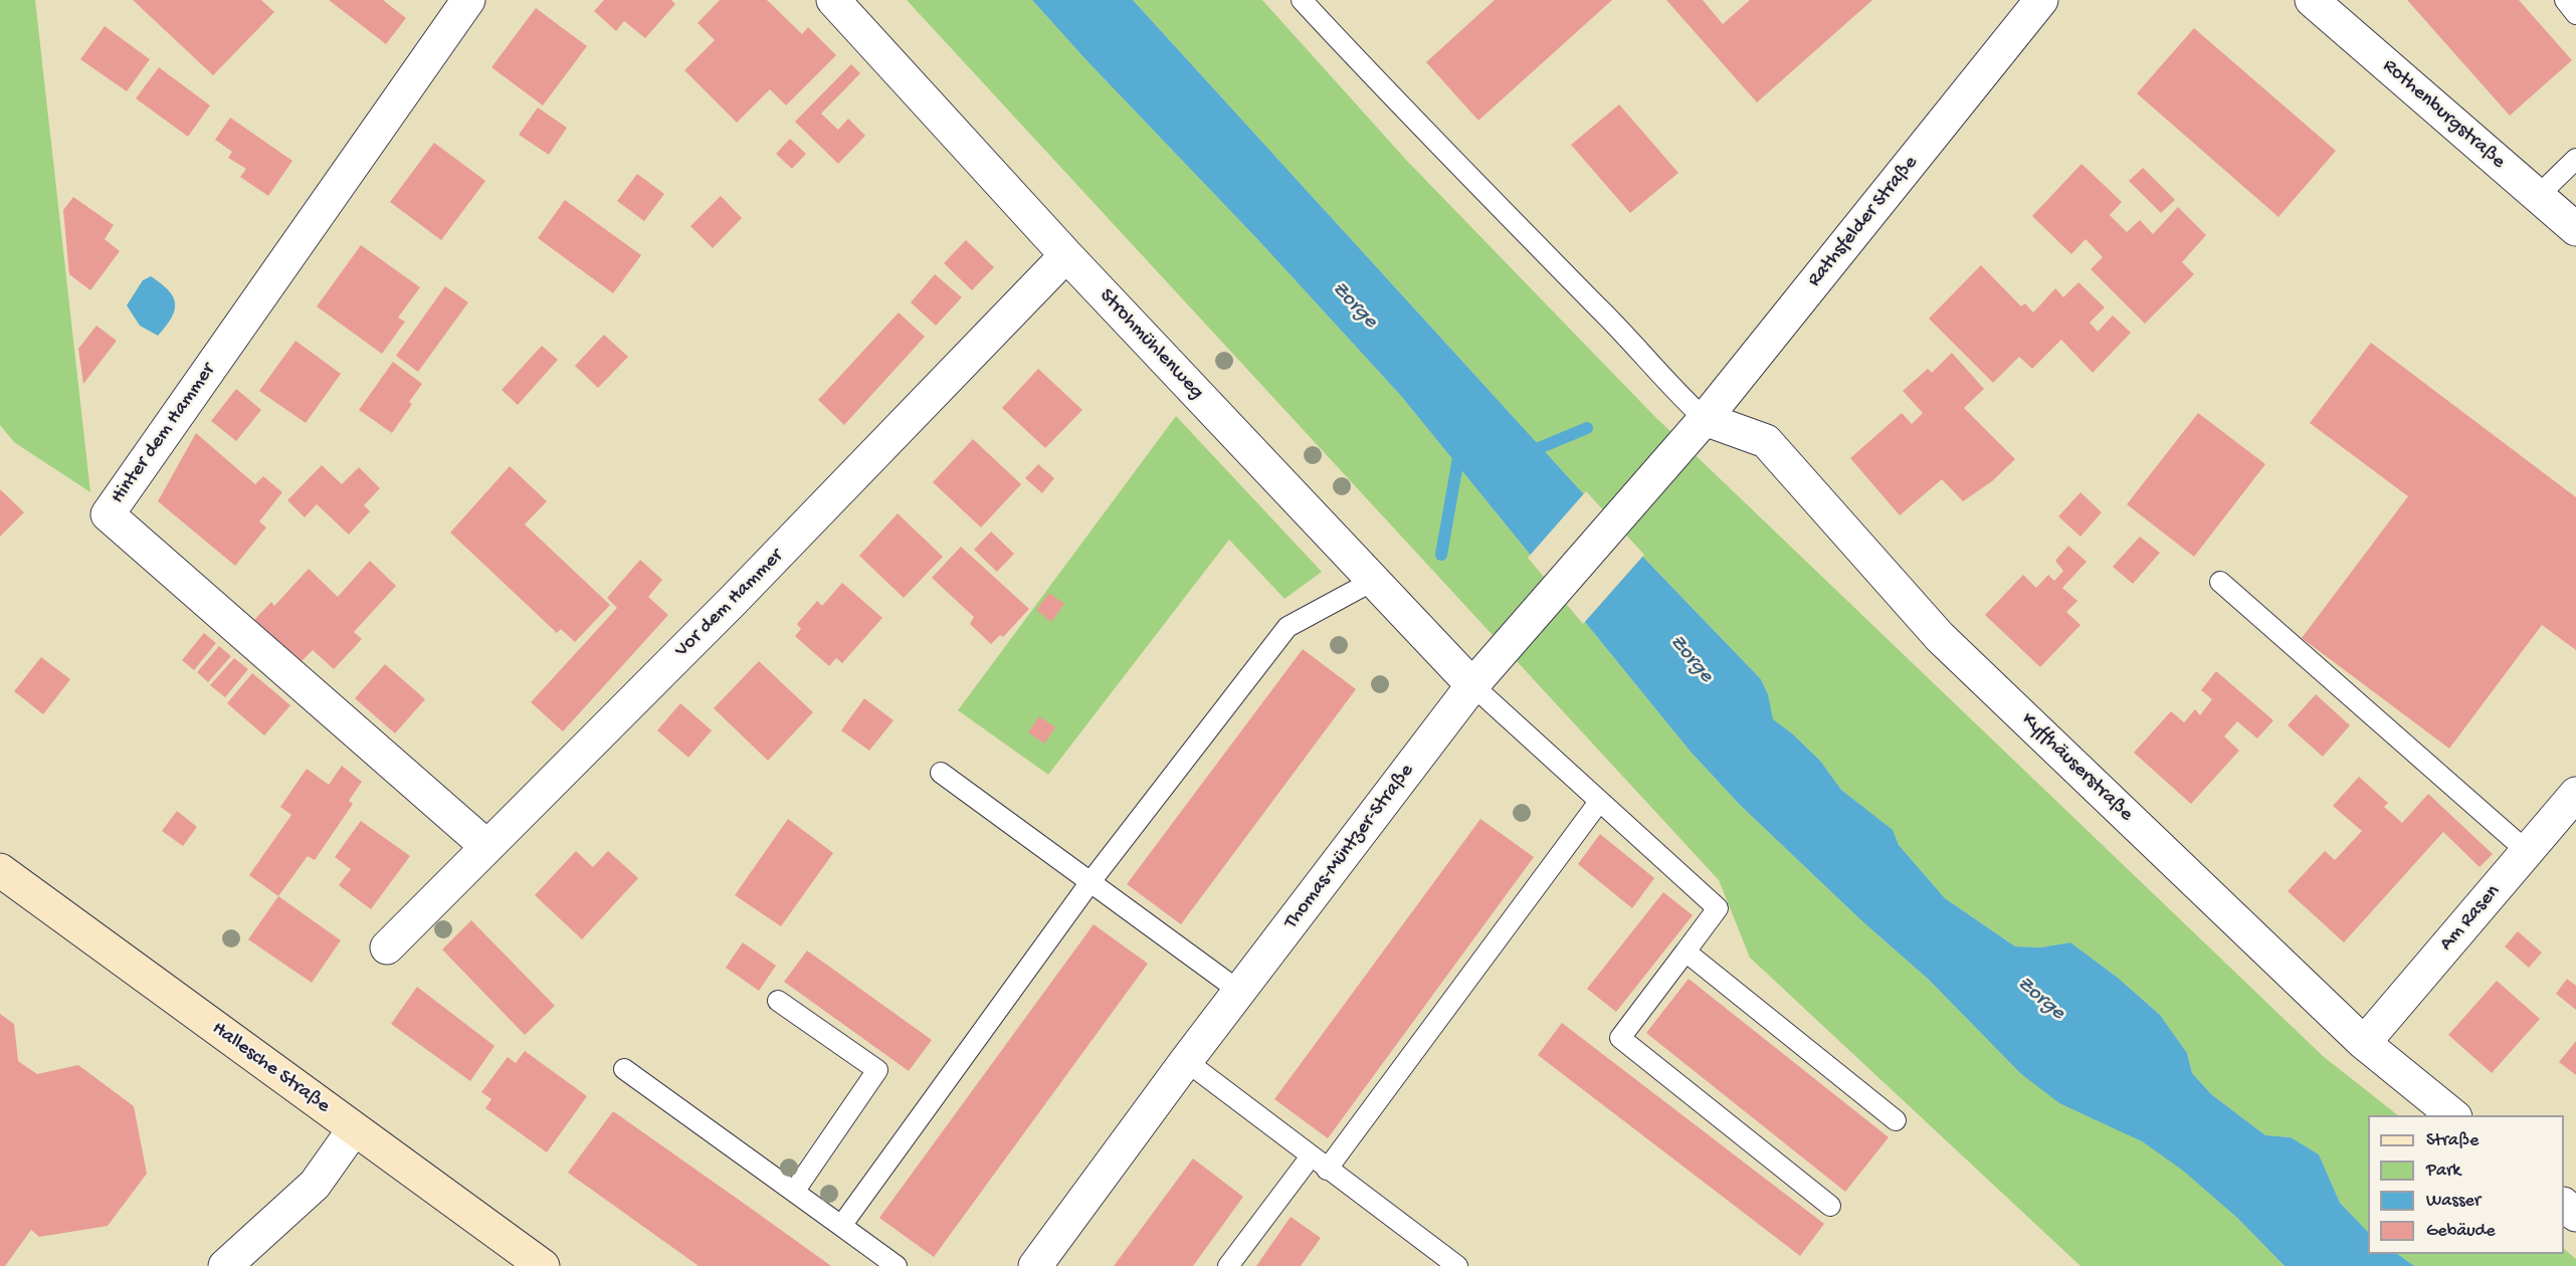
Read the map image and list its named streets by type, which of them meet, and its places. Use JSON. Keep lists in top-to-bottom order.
{
  "streets": {
    "main road": ["Hallesche Straße"],
    "street": [
      "Rothenburgstraße",
      "Rathsfelder Straße",
      "Strohmühlenweg",
      "Hinter dem Hammer",
      "Vor dem Hammer",
      "Kyffhäuserstraße",
      "Thomas-Müntzer-Straße",
      "Am Rasen"
    ]
  },
  "crossings": [
    ["Rathsfelder Straße", "Kyffhäuserstraße"],
    ["Rathsfelder Straße", "Thomas-Müntzer-Straße"],
    ["Strohmühlenweg", "Vor dem Hammer"],
    ["Strohmühlenweg", "Thomas-Müntzer-Straße"],
    ["Hinter dem Hammer", "Vor dem Hammer"],
    ["Kyffhäuserstraße", "Am Rasen"]
  ],
  "water": ["Zorge"],
  "legend": [
    "Straße",
    "Park",
    "Wasser",
    "Gebäude"
  ]
}
